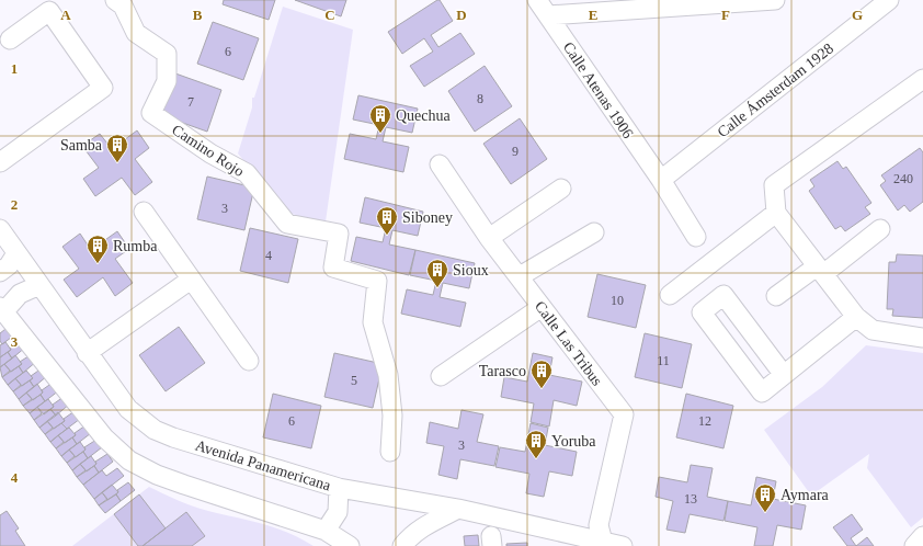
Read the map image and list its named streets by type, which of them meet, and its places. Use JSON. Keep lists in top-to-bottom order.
{
  "streets": {
    "street": [
      "Calle Atenas 1906",
      "Calle Ámsterdam 1928",
      "Camino Rojo",
      "Calle Las Tribus",
      "Avenida Panamericana"
    ]
  },
  "crossings": [
    ["Calle Atenas 1906", "Calle Ámsterdam 1928"],
    ["Calle Las Tribus", "Avenida Panamericana"]
  ],
  "places": {
    "building": [
      "Quechua",
      "Samba",
      "Siboney",
      "Rumba",
      "Sioux",
      "Tarasco",
      "Yoruba",
      "Aymara"
    ]
  },
  "house_numbers": [
    "6",
    "8",
    "7",
    "9",
    "240",
    "3",
    "4",
    "10",
    "11",
    "5",
    "6",
    "12",
    "3",
    "13"
  ],
  "grid": {
    "columns": [
      "A",
      "B",
      "C",
      "D",
      "E",
      "F",
      "G"
    ],
    "rows": [
      "1",
      "2",
      "3",
      "4"
    ]
  }
}
